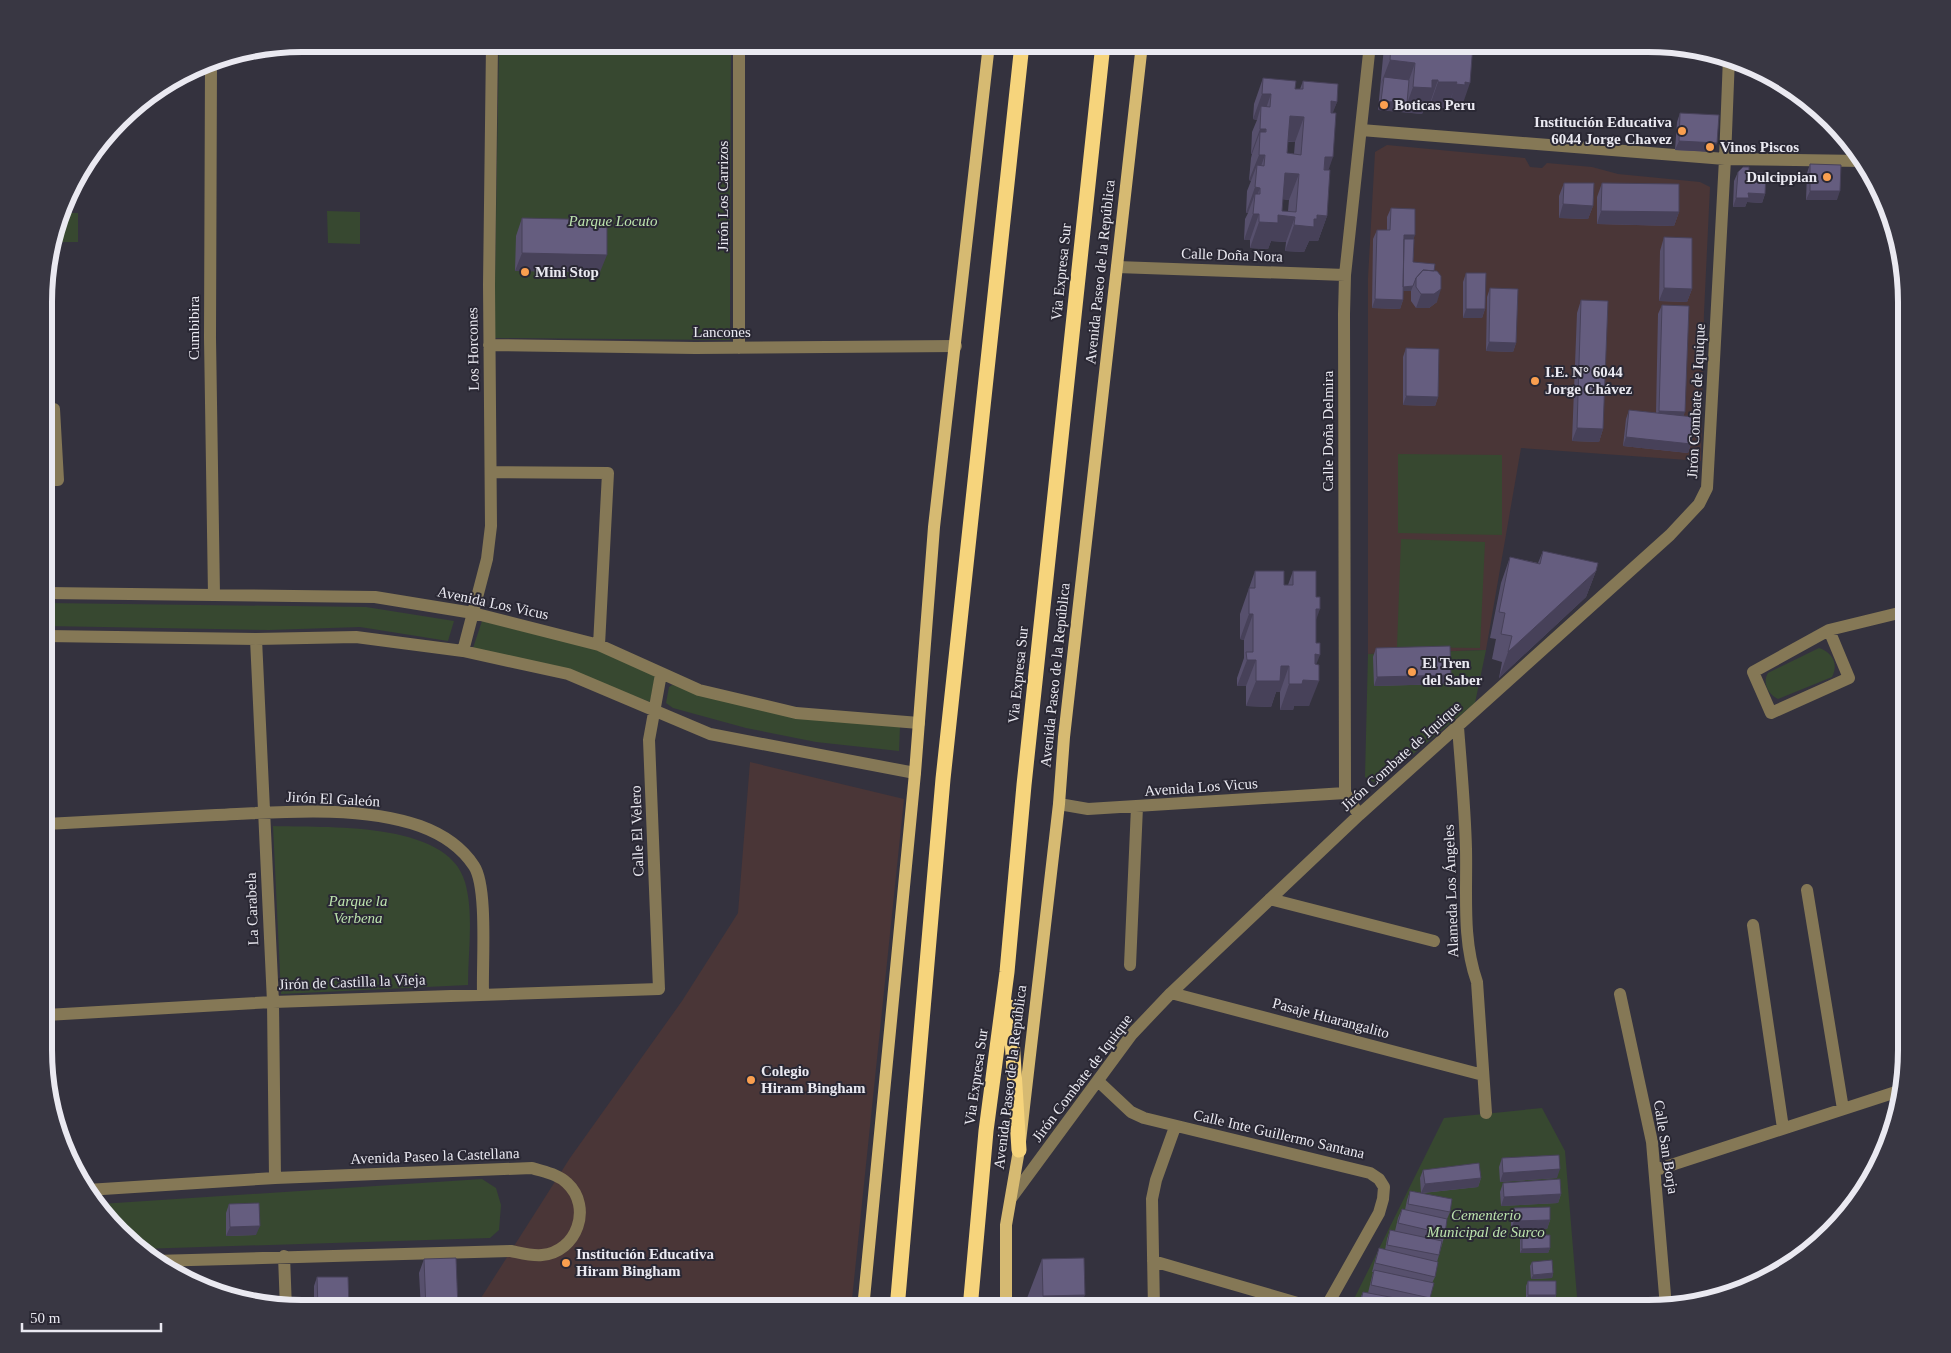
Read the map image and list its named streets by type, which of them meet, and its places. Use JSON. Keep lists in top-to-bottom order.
{
  "streets": {
    "highway": ["Via Expresa Sur"],
    "main road": ["Avenida Paseo de la República"],
    "street": [
      "Jirón Los Carrizos",
      "Calle Doña Nora",
      "Cumbibira",
      "Lancones",
      "Los Horcones",
      "Jirón Combate de Iquique",
      "Calle Doña Delmira",
      "Avenida Los Vicus",
      "Jirón El Galeón",
      "Calle El Velero",
      "Alameda Los Ángeles",
      "La Carabela",
      "Jirón de Castilla la Vieja",
      "Pasaje Huarangalito",
      "Calle Inte Guillermo Santana",
      "Calle San Borja",
      "Avenida Paseo la Castellana"
    ]
  },
  "crossings": [
    ["Jirón Los Carrizos", "Lancones"],
    ["Calle Doña Nora", "Avenida Paseo de la República"],
    ["Calle Doña Nora", "Calle Doña Delmira"],
    ["Avenida Paseo de la República", "Jirón Combate de Iquique"],
    ["Avenida Paseo de la República", "Avenida Los Vicus"],
    ["Cumbibira", "Avenida Los Vicus"],
    ["Lancones", "Los Horcones"],
    ["Los Horcones", "Avenida Los Vicus"],
    ["Jirón Combate de Iquique", "Alameda Los Ángeles"],
    ["Jirón Combate de Iquique", "Pasaje Huarangalito"],
    ["Jirón Combate de Iquique", "Calle Inte Guillermo Santana"],
    ["Calle Doña Delmira", "Avenida Los Vicus"],
    ["Avenida Los Vicus", "Calle El Velero"],
    ["Jirón El Galeón", "La Carabela"],
    ["Jirón El Galeón", "Jirón de Castilla la Vieja"],
    ["Calle El Velero", "Jirón de Castilla la Vieja"],
    ["Alameda Los Ángeles", "Pasaje Huarangalito"],
    ["La Carabela", "Jirón de Castilla la Vieja"],
    ["La Carabela", "Avenida Paseo la Castellana"]
  ],
  "parks": ["Parque Locuto", "Parque la Verbena", "Cementerio Municipal de Surco"],
  "places": [
    "Boticas Peru",
    "Institución Educativa 6044 Jorge Chavez",
    "Vinos Piscos",
    "Dulcippian",
    "Mini Stop",
    "I.E. N° 6044 Jorge Chávez",
    "El Tren del Saber",
    "Colegio Hiram Bingham",
    "Institución Educativa Hiram Bingham"
  ],
  "scale_bar": "50 m"
}
